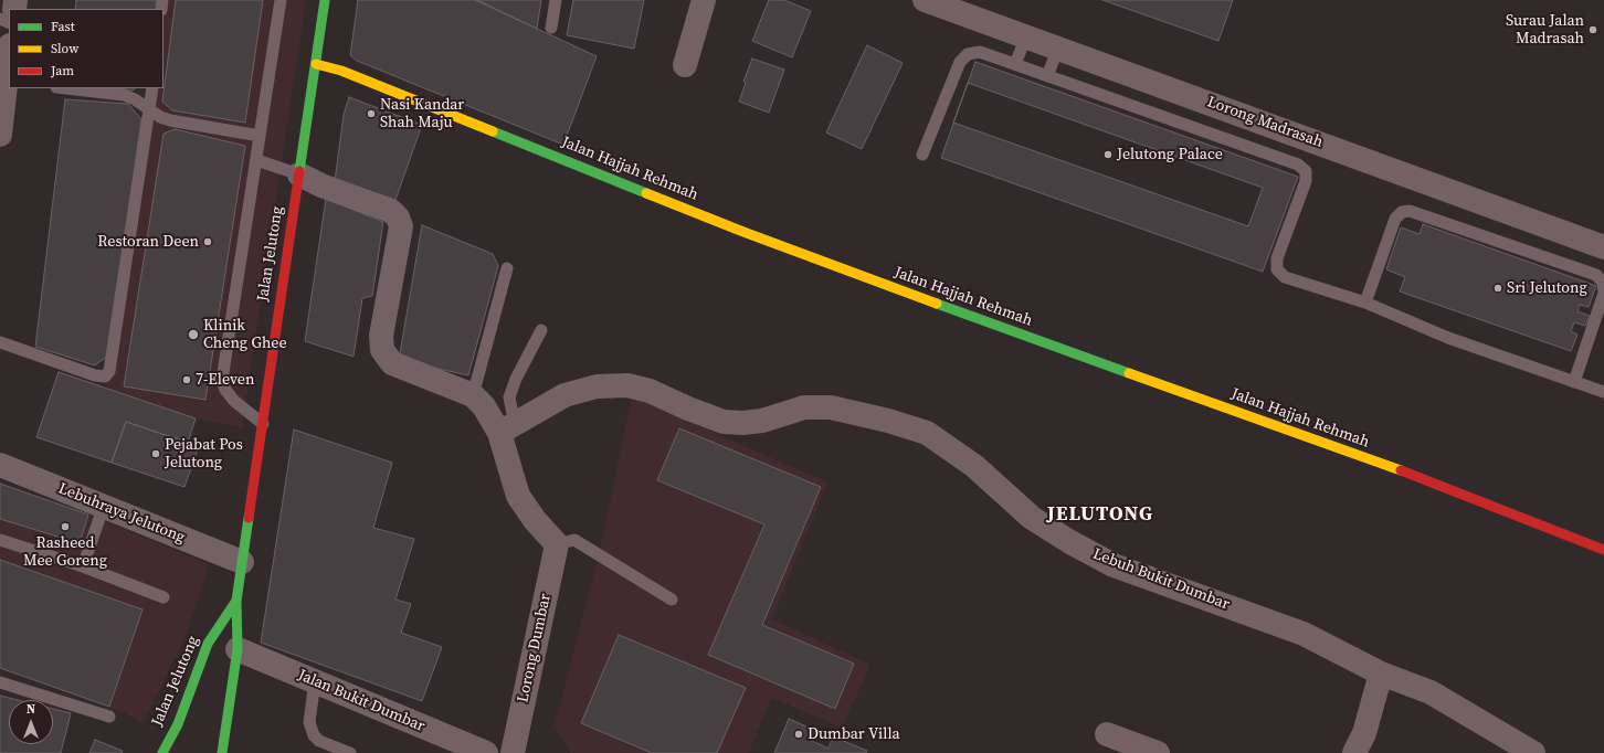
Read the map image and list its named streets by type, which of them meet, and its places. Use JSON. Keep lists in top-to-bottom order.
{
  "streets": {
    "street": [
      "Lorong Madrasah",
      "Jalan Hajjah Rehmah",
      "Jalan Jelutong",
      "Lebuhraya Jelutong",
      "Lebuh Bukit Dumbar",
      "Lorong Dumbar",
      "Jalan Bukit Dumbar"
    ]
  },
  "crossings": [
    ["Jalan Hajjah Rehmah", "Jalan Jelutong"],
    ["Jalan Jelutong", "Lebuhraya Jelutong"],
    ["Jalan Jelutong", "Jalan Bukit Dumbar"]
  ],
  "districts": ["JELUTONG"],
  "places": [
    "Surau Jalan Madrasah",
    "Nasi Kandar Shah Maju",
    "Jelutong Palace",
    "Restoran Deen",
    "Sri Jelutong",
    "Klinik Cheng Ghee",
    "7-Eleven",
    "Pejabat Pos Jelutong",
    "Rasheed Mee Goreng",
    "Dumbar Villa"
  ],
  "legend": ["Fast", "Slow", "Jam"],
  "north": "top"
}
